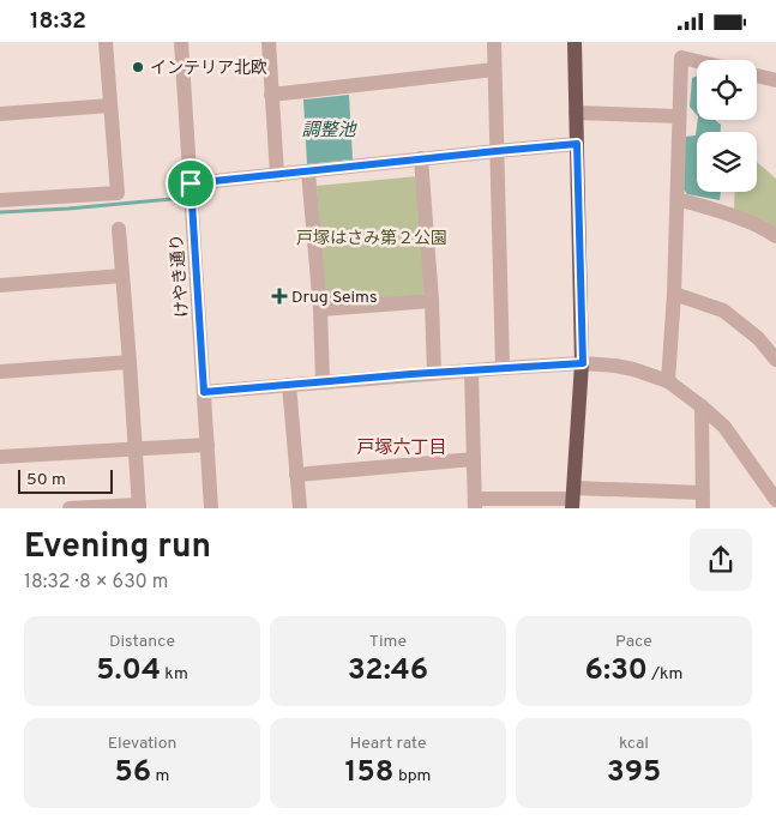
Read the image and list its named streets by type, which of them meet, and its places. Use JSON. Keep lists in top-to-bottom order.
{
  "streets": {
    "street": ["けやき通り"]
  },
  "districts": ["戸塚六丁目"],
  "water": ["調整池"],
  "parks": ["戸塚はさみ第２公園"],
  "places": {
    "other": ["インテリア北欧"],
    "health": ["Drug Seims"]
  },
  "scale_bar": "50 m",
  "page": {
    "status": "18:32",
    "scale": "50 m",
    "heading": ["Evening run", "18:32 · 8 × 630 m"],
    "stats": [
      ["Distance", "5.04 km"],
      ["Time", "32:46"],
      ["Pace", "6:30 /km"],
      ["Elevation", "56 m"],
      ["Heart rate", "158 bpm"],
      ["kcal", "395"]
    ]
  }
}
